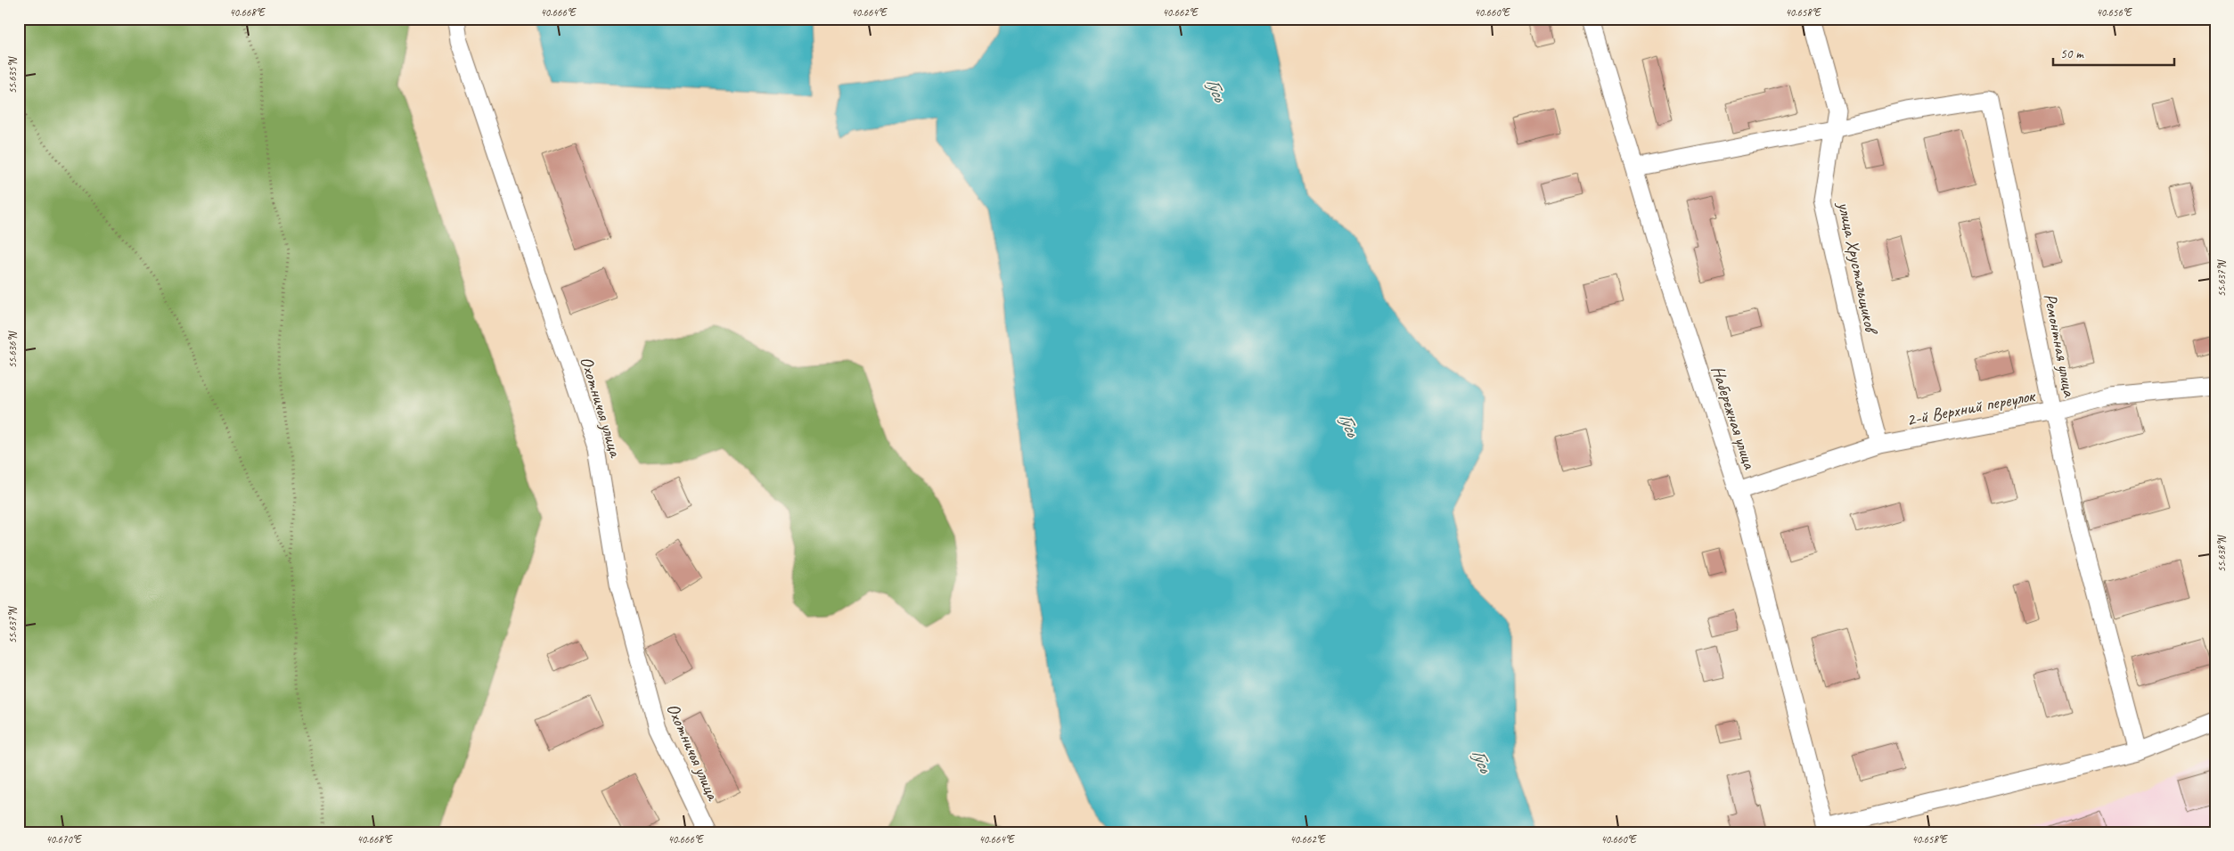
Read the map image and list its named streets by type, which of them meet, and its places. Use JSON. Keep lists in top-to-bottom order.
{
  "streets": {
    "street": [
      "улица Хрустальщиков",
      "Ремонтная улица",
      "Охотничья улица",
      "2-й Верхний переулок",
      "Набережная улица"
    ]
  },
  "crossings": [
    ["улица Хрустальщиков", "Ремонтная улица"],
    ["улица Хрустальщиков", "2-й Верхний переулок"],
    ["Ремонтная улица", "2-й Верхний переулок"],
    ["2-й Верхний переулок", "Набережная улица"]
  ],
  "water": ["Гусь"],
  "scale_bar": "50 m",
  "coordinates": [
    "40.668°E",
    "40.666°E",
    "40.664°E",
    "40.662°E",
    "40.660°E",
    "40.658°E",
    "40.656°E",
    "55.635°N",
    "55.637°N",
    "55.636°N",
    "55.638°N",
    "40.670°E"
  ]
}
